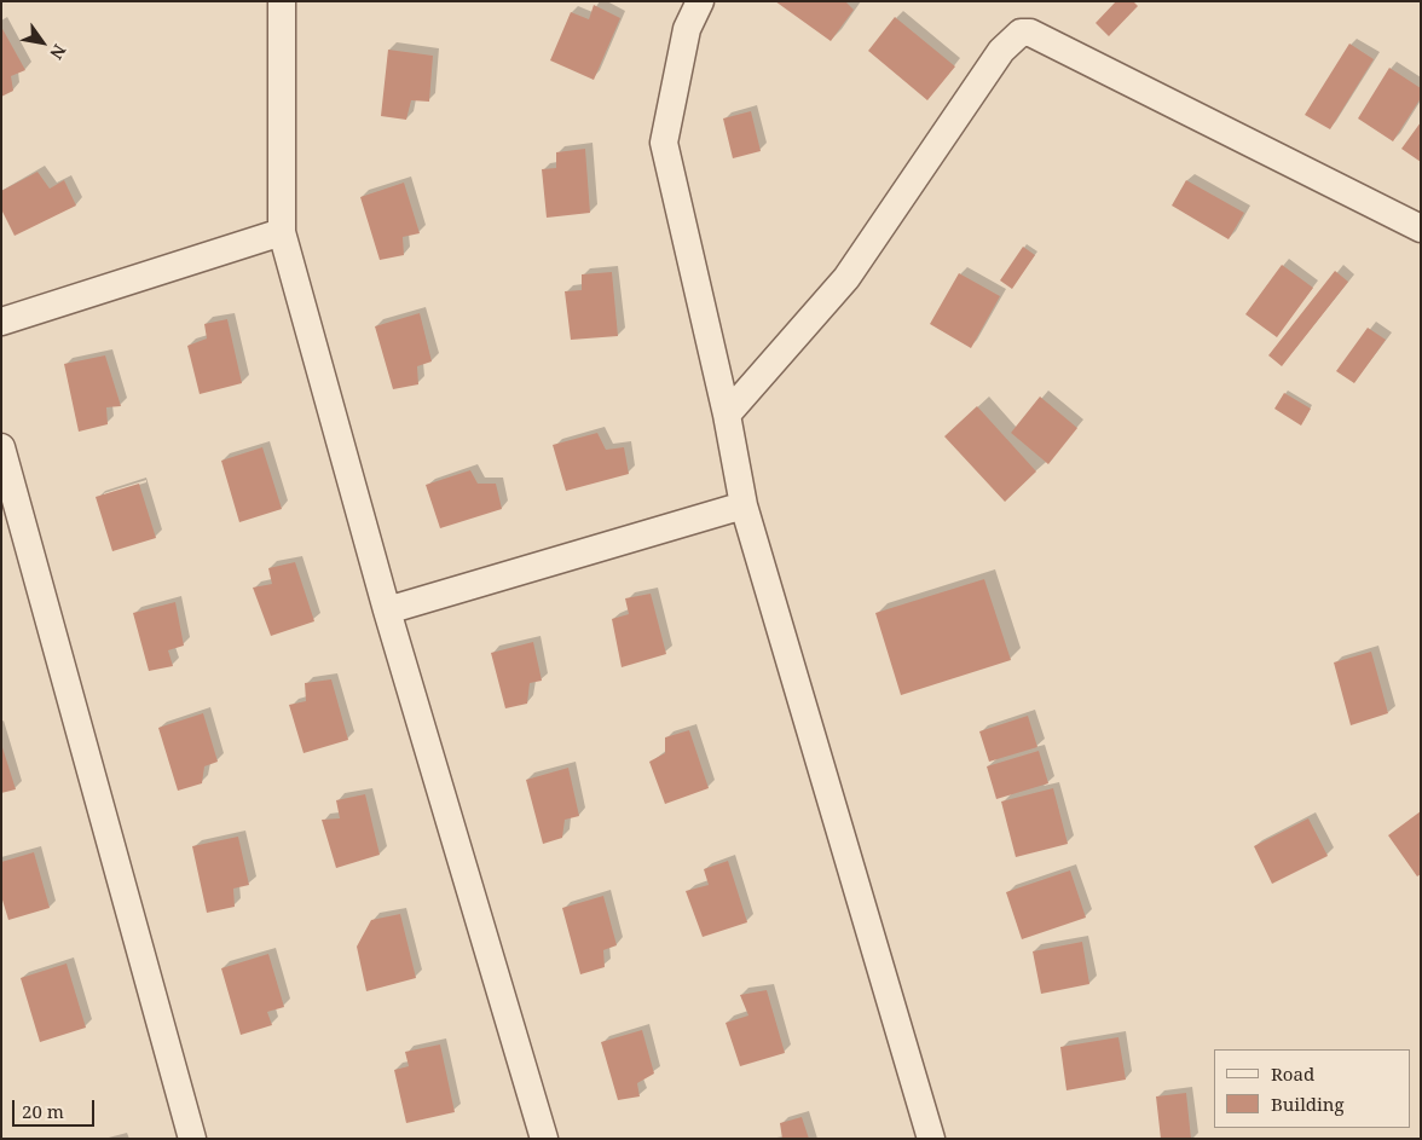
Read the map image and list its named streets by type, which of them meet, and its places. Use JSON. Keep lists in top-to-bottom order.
{
  "legend": ["Road", "Building"],
  "scale_bar": "20 m",
  "north": "bottom right"
}
